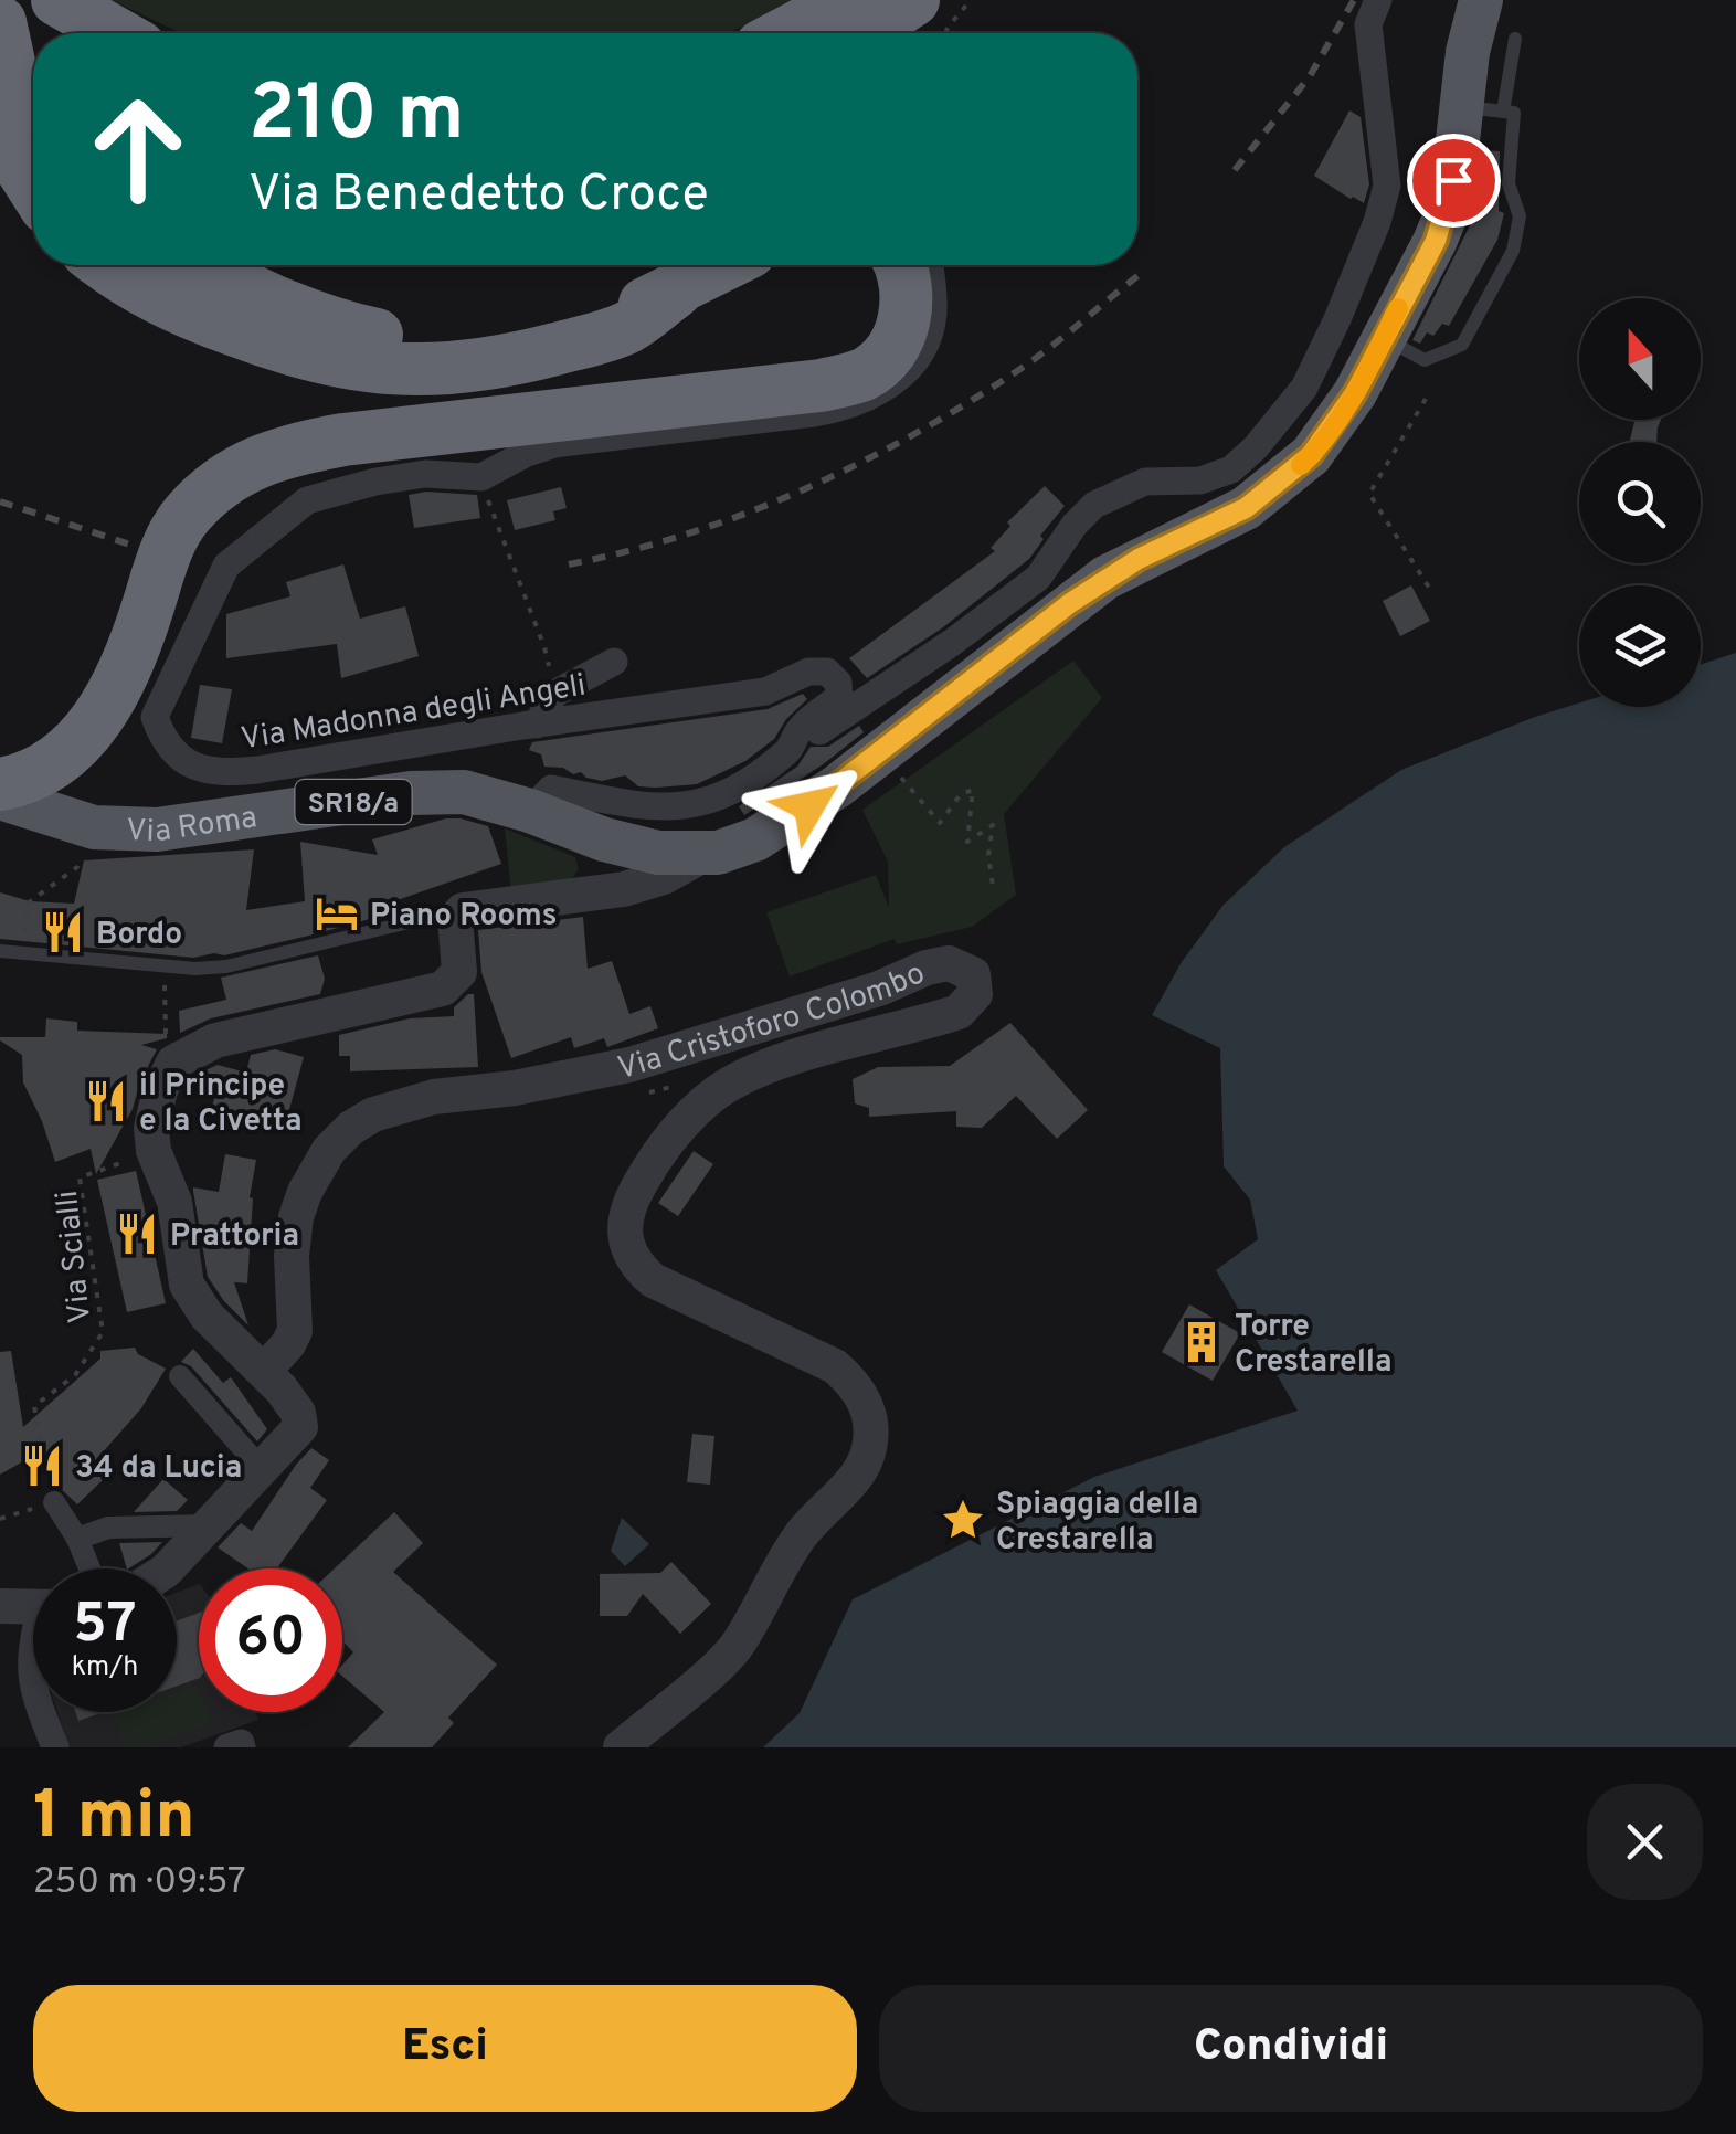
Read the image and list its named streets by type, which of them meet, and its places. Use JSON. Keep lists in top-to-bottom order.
{
  "streets": {
    "main road": ["SR18/a", "Via Roma"],
    "street": ["Via Madonna degli Angeli", "Via Cristoforo Colombo"],
    "path": ["Via Scialli"]
  },
  "crossings": [
    ["Via Madonna degli Angeli", "Via Roma"],
    ["SR18/a", "Via Roma"]
  ],
  "places": {
    "hotel": ["Piano Rooms"],
    "restaurant": [
      "Bordo",
      "il Principe e la Civetta",
      "Prattoria",
      "34 da Lucia"
    ],
    "building": ["Torre Crestarella"],
    "place": ["Spiaggia della Crestarella"]
  },
  "north": "top",
  "page": {
    "turn": ["210 m", "Via Benedetto Croce"],
    "speed": "57 km/h",
    "limit": "60",
    "heading": ["1 min", "250 m · 09:57"],
    "buttons": ["Esci", "Condividi"]
  }
}
